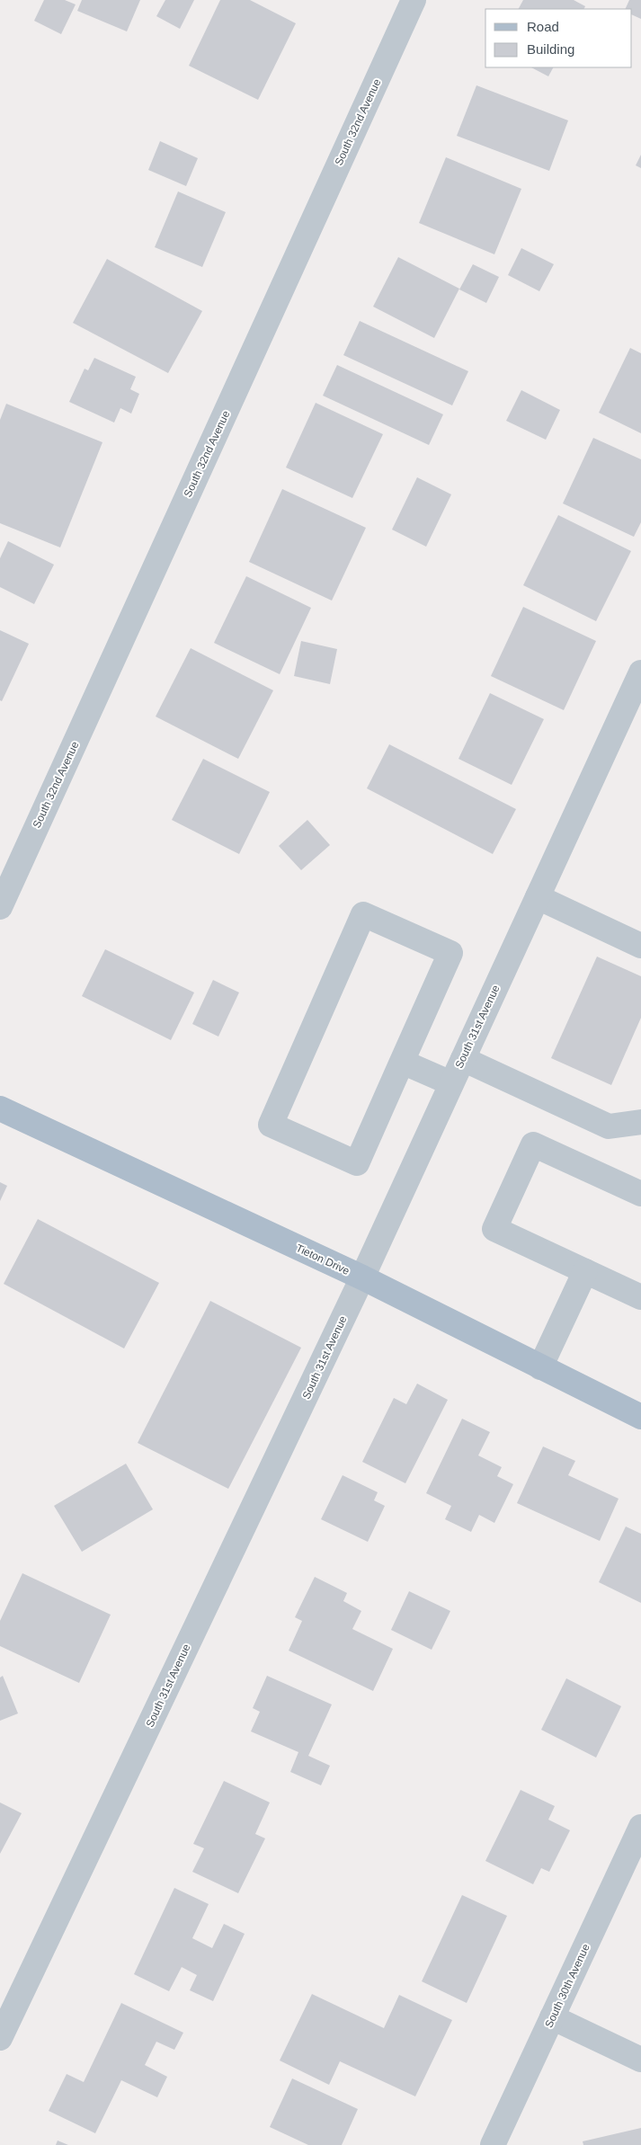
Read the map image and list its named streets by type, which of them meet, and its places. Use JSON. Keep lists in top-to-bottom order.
{
  "streets": {
    "main road": ["Tieton Drive"],
    "street": ["South 32nd Avenue", "South 31st Avenue", "South 30th Avenue"]
  },
  "crossings": [
    ["South 31st Avenue", "Tieton Drive"]
  ],
  "legend": ["Road", "Building"]
}
